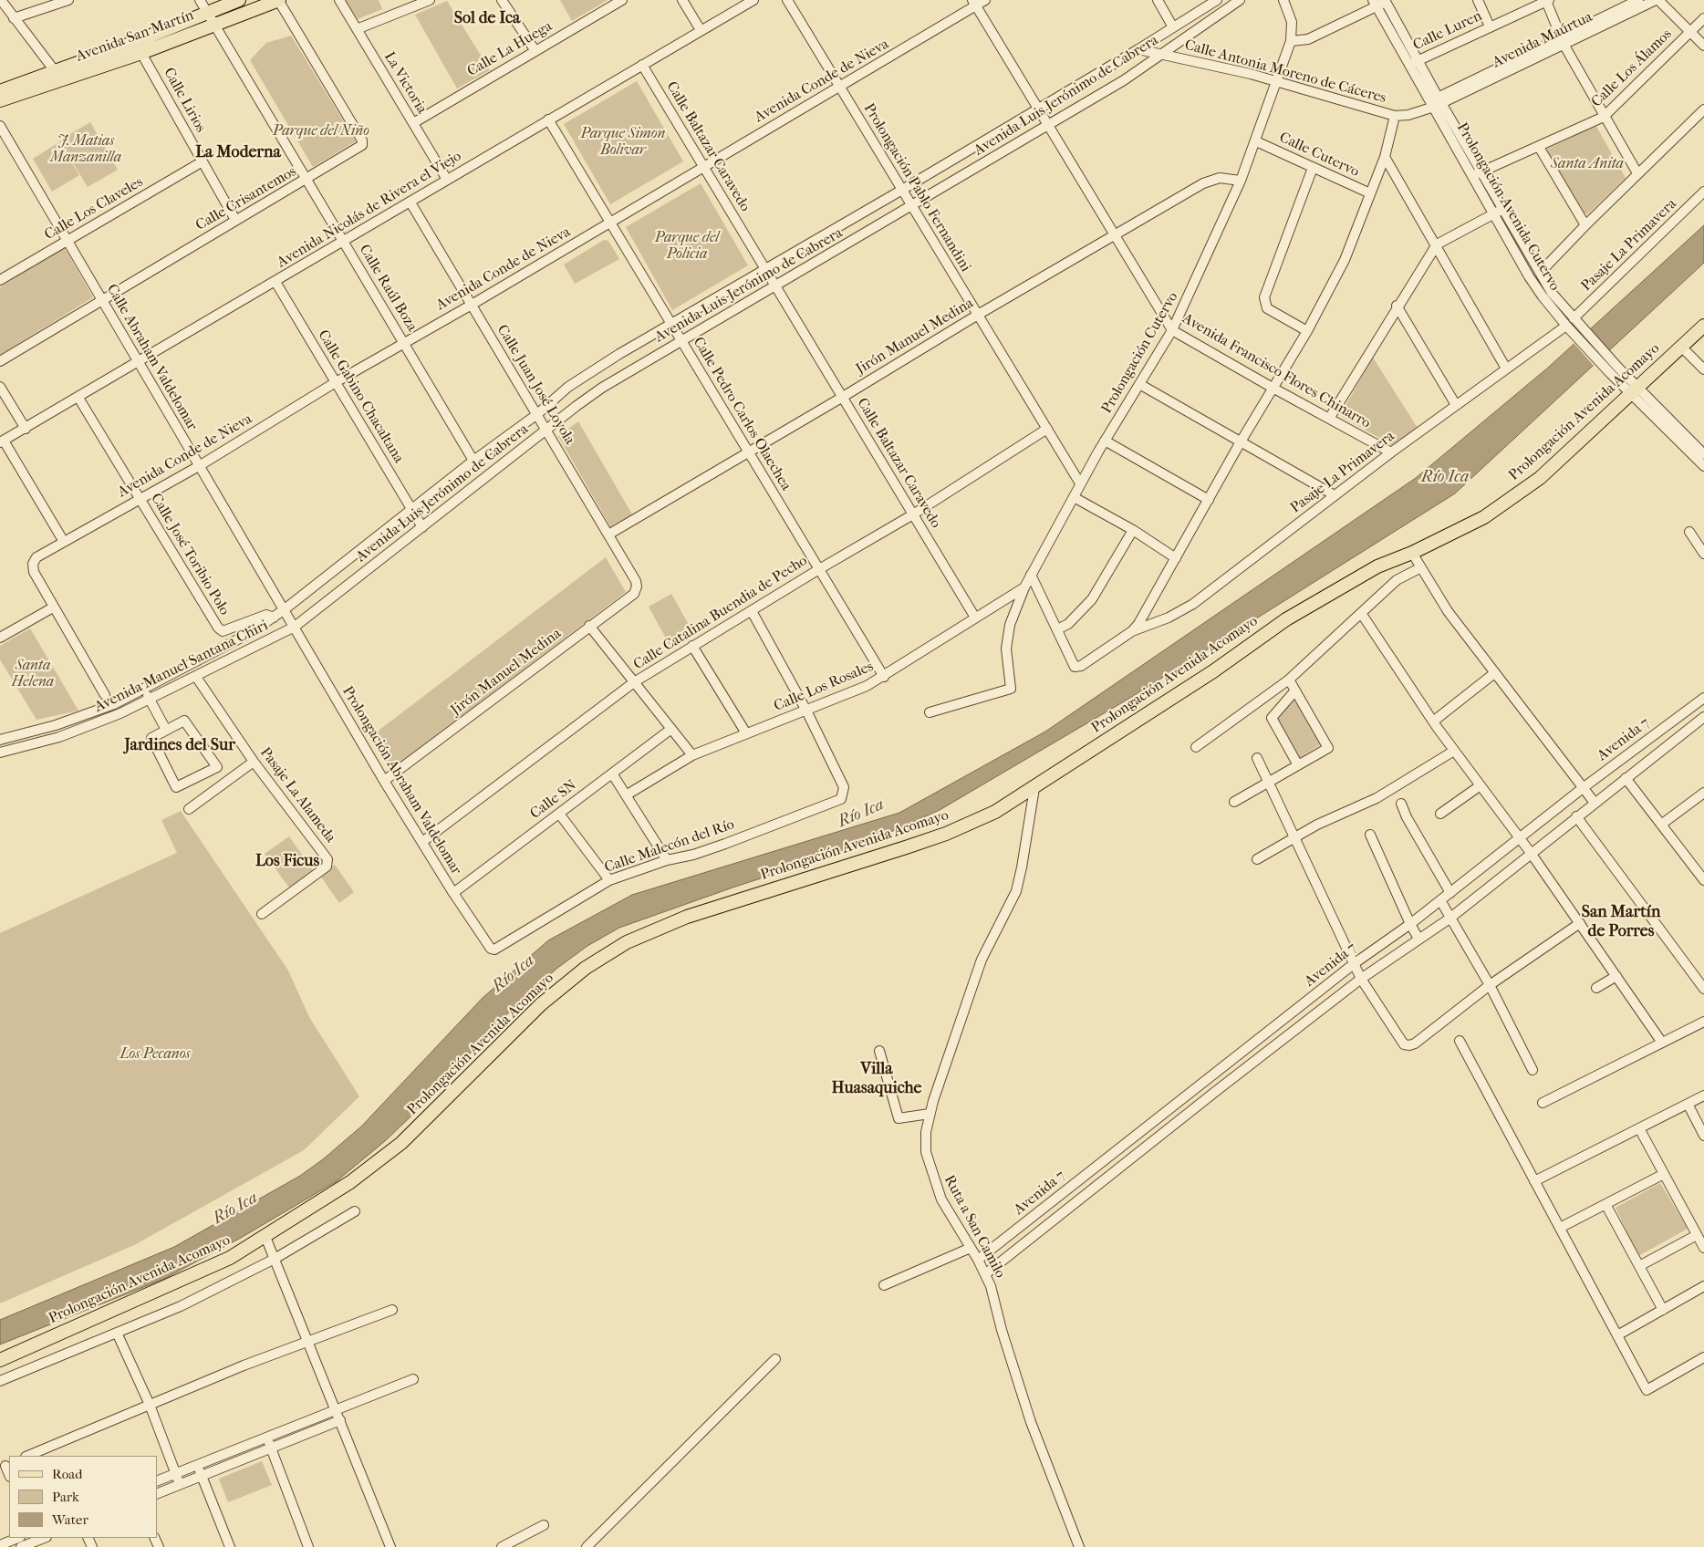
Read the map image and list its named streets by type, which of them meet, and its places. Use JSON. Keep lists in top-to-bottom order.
{
  "streets": {
    "main road": ["Avenida San Martín", "Prolongación Avenida Acomayo"],
    "street": [
      "Calle Luren",
      "Avenida Maúrtua",
      "Calle La Huega",
      "Calle Los Álamos",
      "Calle Antonia Moreno de Cáceres",
      "Avenida Conde de Nieva",
      "La Victoria",
      "Avenida Luis Jerónimo de Cabrera",
      "Calle Lirios",
      "Calle Baltazar Caravedo",
      "Calle Cutervo",
      "Prolongación Pablo Fernandini",
      "Calle Crisantemos",
      "Prolongación Avenida Cutervo",
      "Calle Los Claveles",
      "Avenida Nicolás de Rivera el Viejo",
      "Pasaje La Primavera",
      "Calle Raúl Boza",
      "Jirón Manuel Medina",
      "Prolongación Cutervo",
      "Calle Abraham Valdelomar",
      "Avenida Francisco Flores Chinarro",
      "Calle Juan José Loyola",
      "Calle Gabino Chacaltana",
      "Calle Pedro Carlos Olaechea",
      "Calle José Toribio Polo",
      "Calle Catalina Buendia de Pecho",
      "Avenida Manuel Santana Chiri",
      "Calle Los Rosales",
      "Avenida 7",
      "Prolongación Abraham Valdelomar",
      "Pasaje La Alameda",
      "Calle SN",
      "Calle Malecón del Río",
      "Ruta a San Camilo"
    ]
  },
  "crossings": [
    ["Calle Luren", "Prolongación Avenida Cutervo"],
    ["Avenida San Martín", "Calle Lirios"],
    ["Avenida San Martín", "Calle Crisantemos"],
    ["Avenida San Martín", "Calle Raúl Boza"],
    ["Avenida Maúrtua", "Calle Antonia Moreno de Cáceres"],
    ["Avenida Maúrtua", "Prolongación Avenida Cutervo"],
    ["Calle La Huega", "La Victoria"],
    ["Calle Los Álamos", "Prolongación Avenida Cutervo"],
    ["Calle Antonia Moreno de Cáceres", "Avenida Luis Jerónimo de Cabrera"],
    ["Calle Antonia Moreno de Cáceres", "Prolongación Avenida Cutervo"],
    ["Calle Antonia Moreno de Cáceres", "Prolongación Cutervo"],
    ["Avenida Conde de Nieva", "Calle Baltazar Caravedo"],
    ["Avenida Conde de Nieva", "Prolongación Pablo Fernandini"],
    ["Avenida Conde de Nieva", "Calle Raúl Boza"],
    ["Avenida Conde de Nieva", "Calle Abraham Valdelomar"],
    ["Avenida Conde de Nieva", "Avenida Francisco Flores Chinarro"],
    ["Avenida Conde de Nieva", "Calle Juan José Loyola"],
    ["Avenida Conde de Nieva", "Calle Gabino Chacaltana"],
    ["Avenida Conde de Nieva", "Calle Pedro Carlos Olaechea"],
    ["Avenida Conde de Nieva", "Calle José Toribio Polo"],
    ["La Victoria", "Avenida Nicolás de Rivera el Viejo"],
    ["Avenida Luis Jerónimo de Cabrera", "Calle Baltazar Caravedo"],
    ["Avenida Luis Jerónimo de Cabrera", "Prolongación Pablo Fernandini"],
    ["Avenida Luis Jerónimo de Cabrera", "Calle Raúl Boza"],
    ["Avenida Luis Jerónimo de Cabrera", "Calle Abraham Valdelomar"],
    ["Avenida Luis Jerónimo de Cabrera", "Avenida Francisco Flores Chinarro"],
    ["Avenida Luis Jerónimo de Cabrera", "Calle Juan José Loyola"],
    ["Avenida Luis Jerónimo de Cabrera", "Calle Gabino Chacaltana"],
    ["Avenida Luis Jerónimo de Cabrera", "Calle Pedro Carlos Olaechea"],
    ["Avenida Luis Jerónimo de Cabrera", "Avenida Manuel Santana Chiri"],
    ["Avenida Luis Jerónimo de Cabrera", "Prolongación Abraham Valdelomar"],
    ["Calle Lirios", "Calle Crisantemos"],
    ["Calle Lirios", "Calle Los Claveles"],
    ["Calle Baltazar Caravedo", "Avenida Nicolás de Rivera el Viejo"],
    ["Calle Baltazar Caravedo", "Jirón Manuel Medina"],
    ["Calle Baltazar Caravedo", "Calle Catalina Buendia de Pecho"],
    ["Calle Baltazar Caravedo", "Calle Los Rosales"],
    ["Calle Cutervo", "Prolongación Cutervo"],
    ["Prolongación Pablo Fernandini", "Jirón Manuel Medina"],
    ["Prolongación Pablo Fernandini", "Prolongación Cutervo"],
    ["Prolongación Pablo Fernandini", "Calle Catalina Buendia de Pecho"],
    ["Calle Crisantemos", "Calle Raúl Boza"],
    ["Calle Crisantemos", "Calle Abraham Valdelomar"],
    ["Prolongación Avenida Cutervo", "Pasaje La Primavera"],
    ["Prolongación Avenida Cutervo", "Prolongación Avenida Acomayo"],
    ["Calle Los Claveles", "Calle Abraham Valdelomar"],
    ["Avenida Nicolás de Rivera el Viejo", "Calle Raúl Boza"],
    ["Avenida Nicolás de Rivera el Viejo", "Calle Abraham Valdelomar"],
    ["Avenida Nicolás de Rivera el Viejo", "Calle Juan José Loyola"],
    ["Avenida Nicolás de Rivera el Viejo", "Calle Gabino Chacaltana"],
    ["Avenida Nicolás de Rivera el Viejo", "Calle Pedro Carlos Olaechea"],
    ["Avenida Nicolás de Rivera el Viejo", "Calle José Toribio Polo"],
    ["Pasaje La Primavera", "Avenida Francisco Flores Chinarro"],
    ["Jirón Manuel Medina", "Prolongación Cutervo"],
    ["Jirón Manuel Medina", "Avenida Francisco Flores Chinarro"],
    ["Jirón Manuel Medina", "Calle Juan José Loyola"],
    ["Jirón Manuel Medina", "Calle Pedro Carlos Olaechea"],
    ["Jirón Manuel Medina", "Prolongación Abraham Valdelomar"],
    ["Prolongación Cutervo", "Avenida Francisco Flores Chinarro"],
    ["Prolongación Cutervo", "Calle Los Rosales"],
    ["Calle Abraham Valdelomar", "Avenida Manuel Santana Chiri"],
    ["Calle Abraham Valdelomar", "Prolongación Abraham Valdelomar"],
    ["Prolongación Avenida Acomayo", "Ruta a San Camilo"],
    ["Calle Pedro Carlos Olaechea", "Calle Catalina Buendia de Pecho"],
    ["Calle Pedro Carlos Olaechea", "Calle Los Rosales"],
    ["Calle José Toribio Polo", "Avenida Manuel Santana Chiri"],
    ["Calle Catalina Buendia de Pecho", "Prolongación Abraham Valdelomar"],
    ["Avenida Manuel Santana Chiri", "Prolongación Abraham Valdelomar"],
    ["Avenida Manuel Santana Chiri", "Pasaje La Alameda"],
    ["Calle Los Rosales", "Calle Malecón del Río"],
    ["Avenida 7", "Ruta a San Camilo"],
    ["Prolongación Abraham Valdelomar", "Calle SN"],
    ["Prolongación Abraham Valdelomar", "Calle Malecón del Río"]
  ],
  "districts": [
    "Sol de Ica",
    "La Moderna",
    "Jardines del Sur",
    "Los Ficus",
    "San Martín de Porres",
    "Villa Huasaquiche"
  ],
  "water": ["Río Ica"],
  "parks": [
    "Parque del Niño",
    "Parque Simon Bolivar",
    "J. Matias Manzanilla",
    "Santa Anita",
    "Parque del Policia",
    "Santa Helena",
    "Los Pecanos"
  ],
  "legend": ["Road", "Park", "Water"]
}
